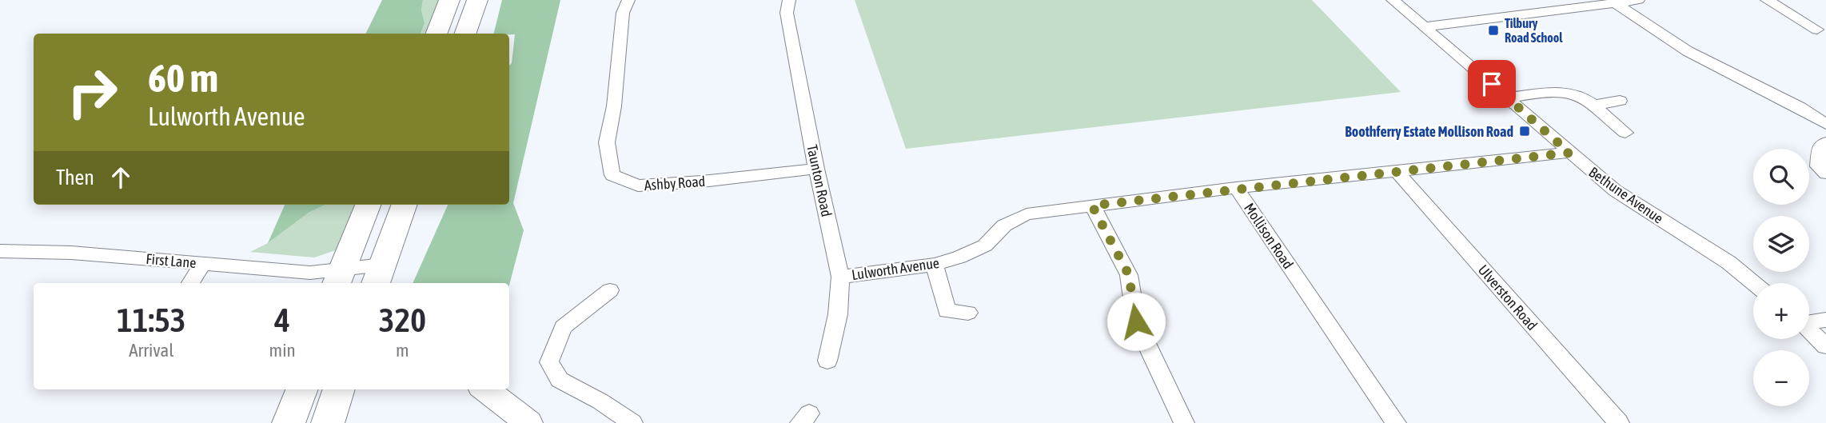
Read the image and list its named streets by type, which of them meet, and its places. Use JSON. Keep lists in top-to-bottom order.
{
  "streets": {
    "street": [
      "Taunton Road",
      "Ashby Road",
      "Bethune Avenue",
      "Mollison Road",
      "First Lane",
      "Lulworth Avenue",
      "Ulverston Road"
    ]
  },
  "crossings": [
    ["Taunton Road", "Ashby Road"],
    ["Taunton Road", "Lulworth Avenue"],
    ["Bethune Avenue", "Mollison Road"],
    ["Mollison Road", "Lulworth Avenue"],
    ["Mollison Road", "Ulverston Road"]
  ],
  "places": {
    "transit": ["Tilbury Road School", "Boothferry Estate Mollison Road"]
  },
  "page": {
    "turn": ["60 m", "Lulworth Avenue"],
    "map_buttons": ["+", "−"],
    "then": "Then",
    "eta": [
      "11:53",
      "Arrival",
      "4",
      "min",
      "320",
      "m"
    ]
  }
}
